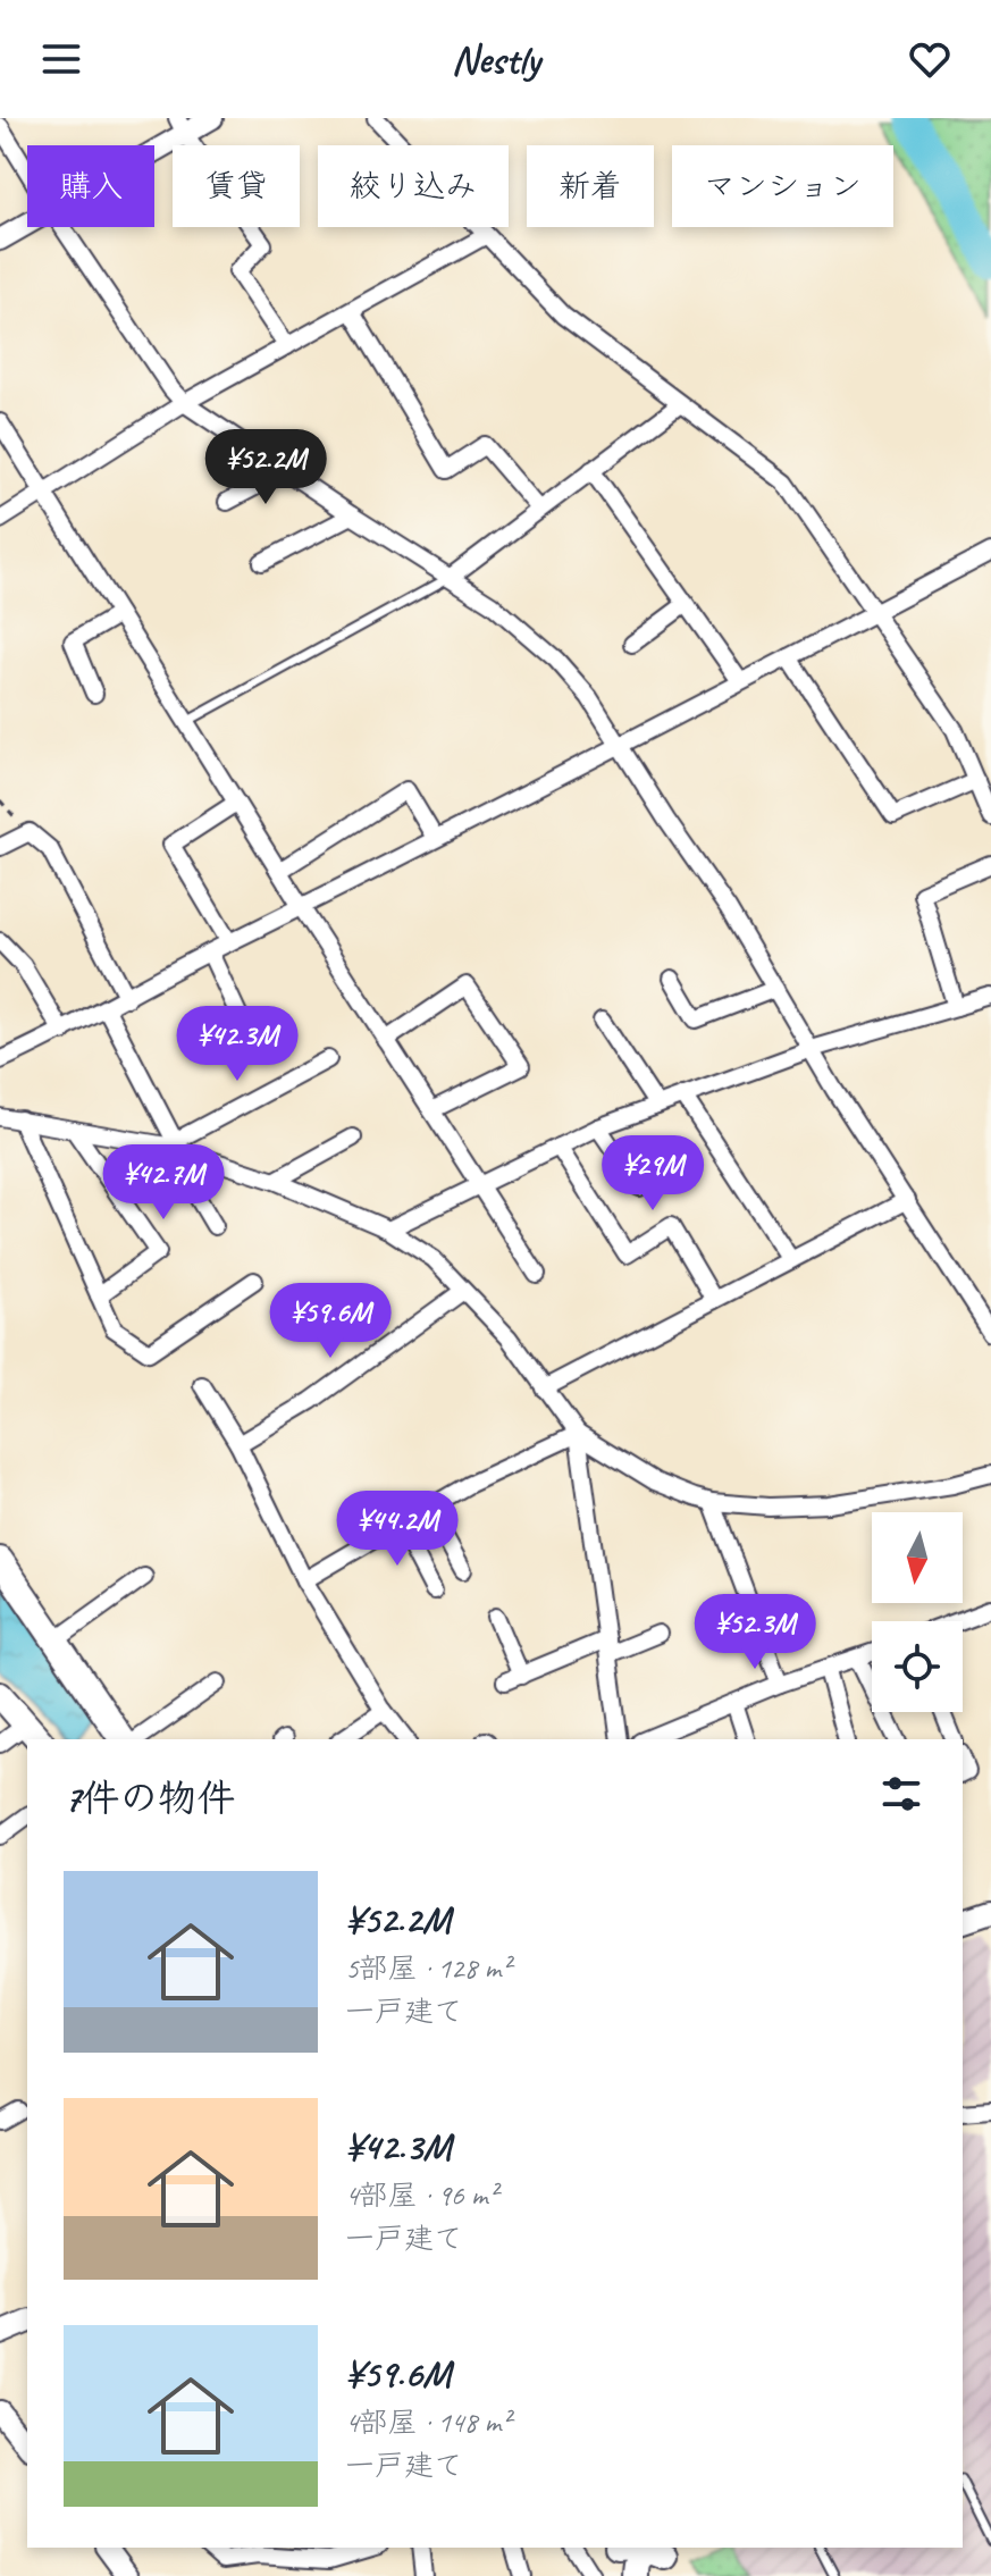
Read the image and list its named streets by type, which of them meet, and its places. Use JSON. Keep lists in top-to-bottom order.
{
  "north": "bottom",
  "page": {
    "header": "Nestly",
    "chip": [
      "購入",
      "賃貸",
      "絞り込み",
      "新着",
      "マンション"
    ],
    "price": [
      "¥52.2M",
      "¥42.3M",
      "¥29M",
      "¥42.7M",
      "¥59.6M",
      "¥44.2M",
      "¥52.3M"
    ],
    "heading": "7件の物件",
    "list": [
      {
        "name": "¥52.2M",
        "note": "5部屋 · 128 m² · 一戸建て"
      },
      {
        "name": "¥42.3M",
        "note": "4部屋 · 96 m² · 一戸建て"
      },
      {
        "name": "¥59.6M",
        "note": "4部屋 · 148 m² · 一戸建て"
      }
    ]
  }
}
